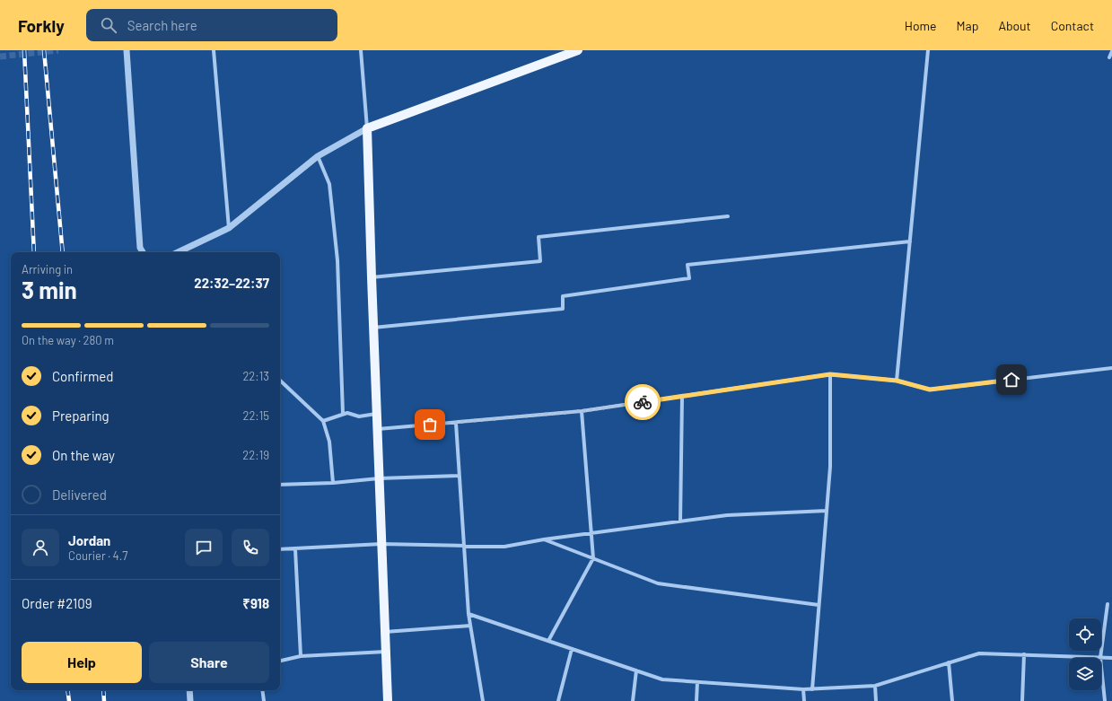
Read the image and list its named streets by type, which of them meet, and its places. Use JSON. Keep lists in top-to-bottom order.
{
  "page": {
    "header": "Forkly",
    "search": "Search here",
    "nav": [
      "Home",
      "Map",
      "About",
      "Contact"
    ],
    "heading": ["3 min", "Arriving in", "22:32–22:37"],
    "panel": [
      "Jordan",
      "Courier · 4.7",
      "Order #2109",
      "₹918"
    ],
    "bar": "On the way · 280 m",
    "list": [
      ["Confirmed", "22:13"],
      ["Preparing", "22:15"],
      ["On the way", "22:19"],
      "Delivered"
    ],
    "buttons": ["Help", "Share"]
  }
}
